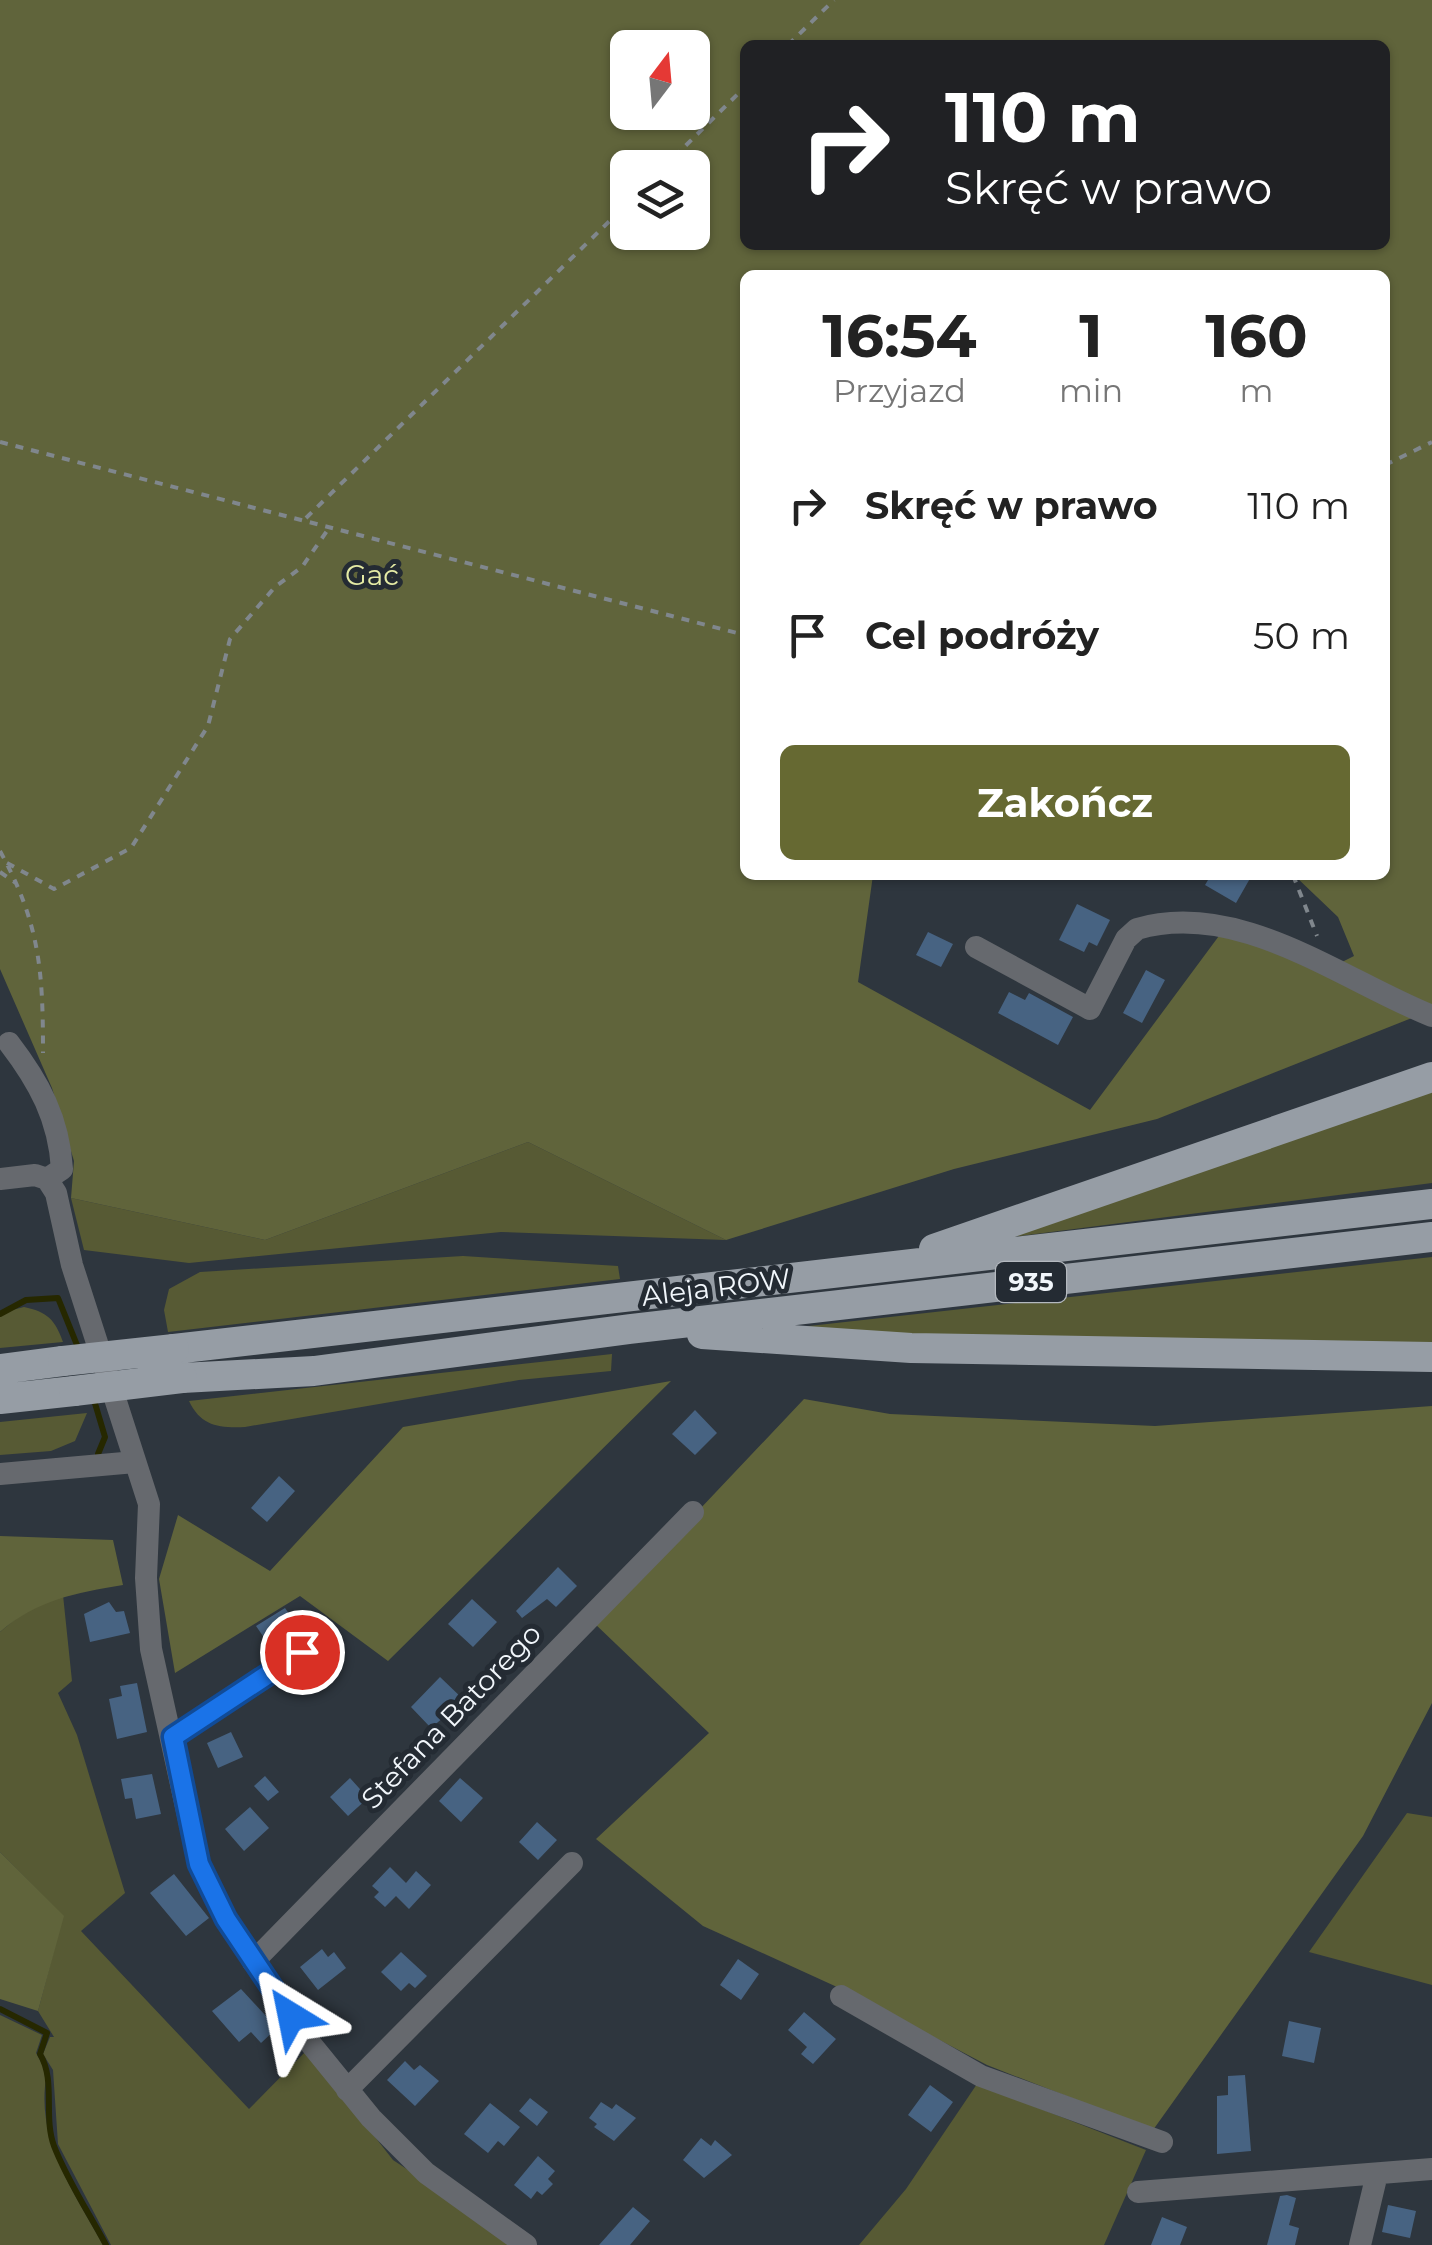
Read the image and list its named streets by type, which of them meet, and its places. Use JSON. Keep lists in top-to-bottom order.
{
  "streets": {
    "main road": ["935", "Aleja ROW"],
    "street": ["Stefana Batorego"]
  },
  "parks": ["Gać"],
  "north": "top",
  "page": {
    "turn": ["110 m", "Skręć w prawo"],
    "eta": [
      "16:54",
      "Przyjazd",
      "1",
      "min",
      "160",
      "m"
    ],
    "list": [
      {
        "name": "Skręć w prawo",
        "value": "110 m"
      },
      {
        "name": "Cel podróży",
        "value": "50 m"
      }
    ],
    "buttons": "Zakończ"
  }
}
